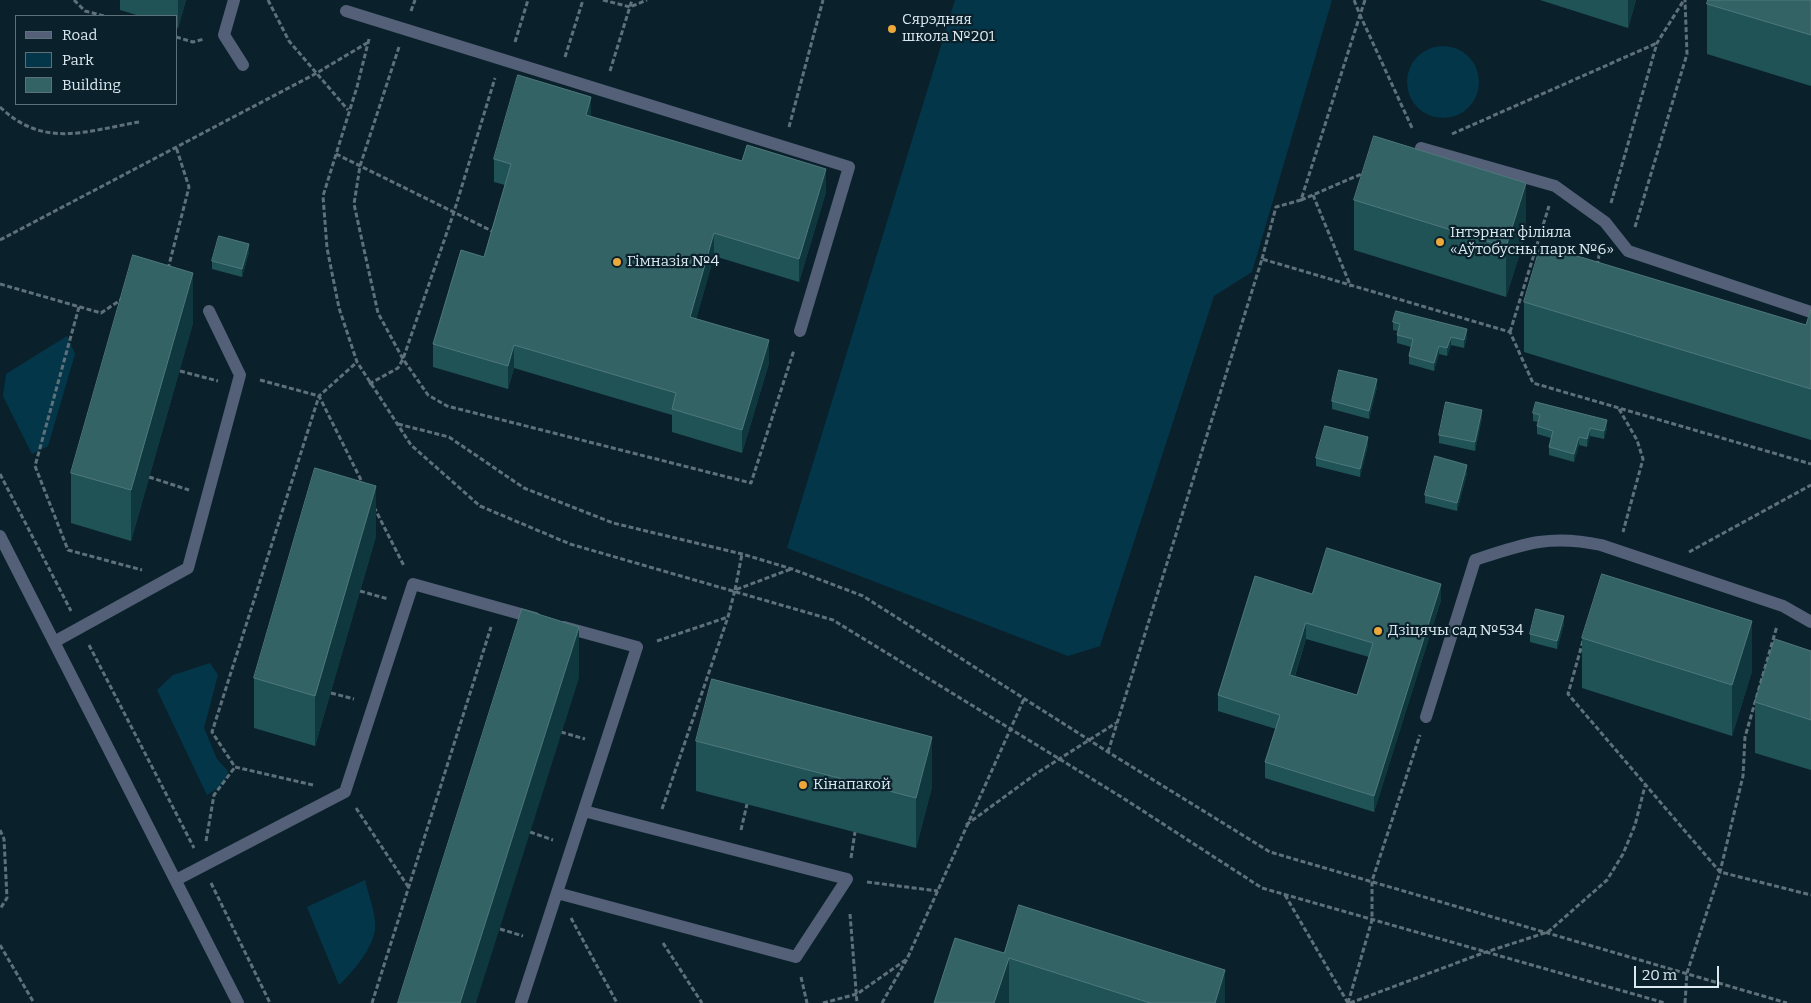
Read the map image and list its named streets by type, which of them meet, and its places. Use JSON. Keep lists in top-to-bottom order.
{
  "places": [
    "Сярэдняя школа №201",
    "Інтэрнат філіяла «Аўтобусны парк №6»",
    "Гімназія №4",
    "Дзіцячы сад №534",
    "Кінапакой"
  ],
  "legend": ["Road", "Park", "Building"],
  "scale_bar": "20 m"
}
